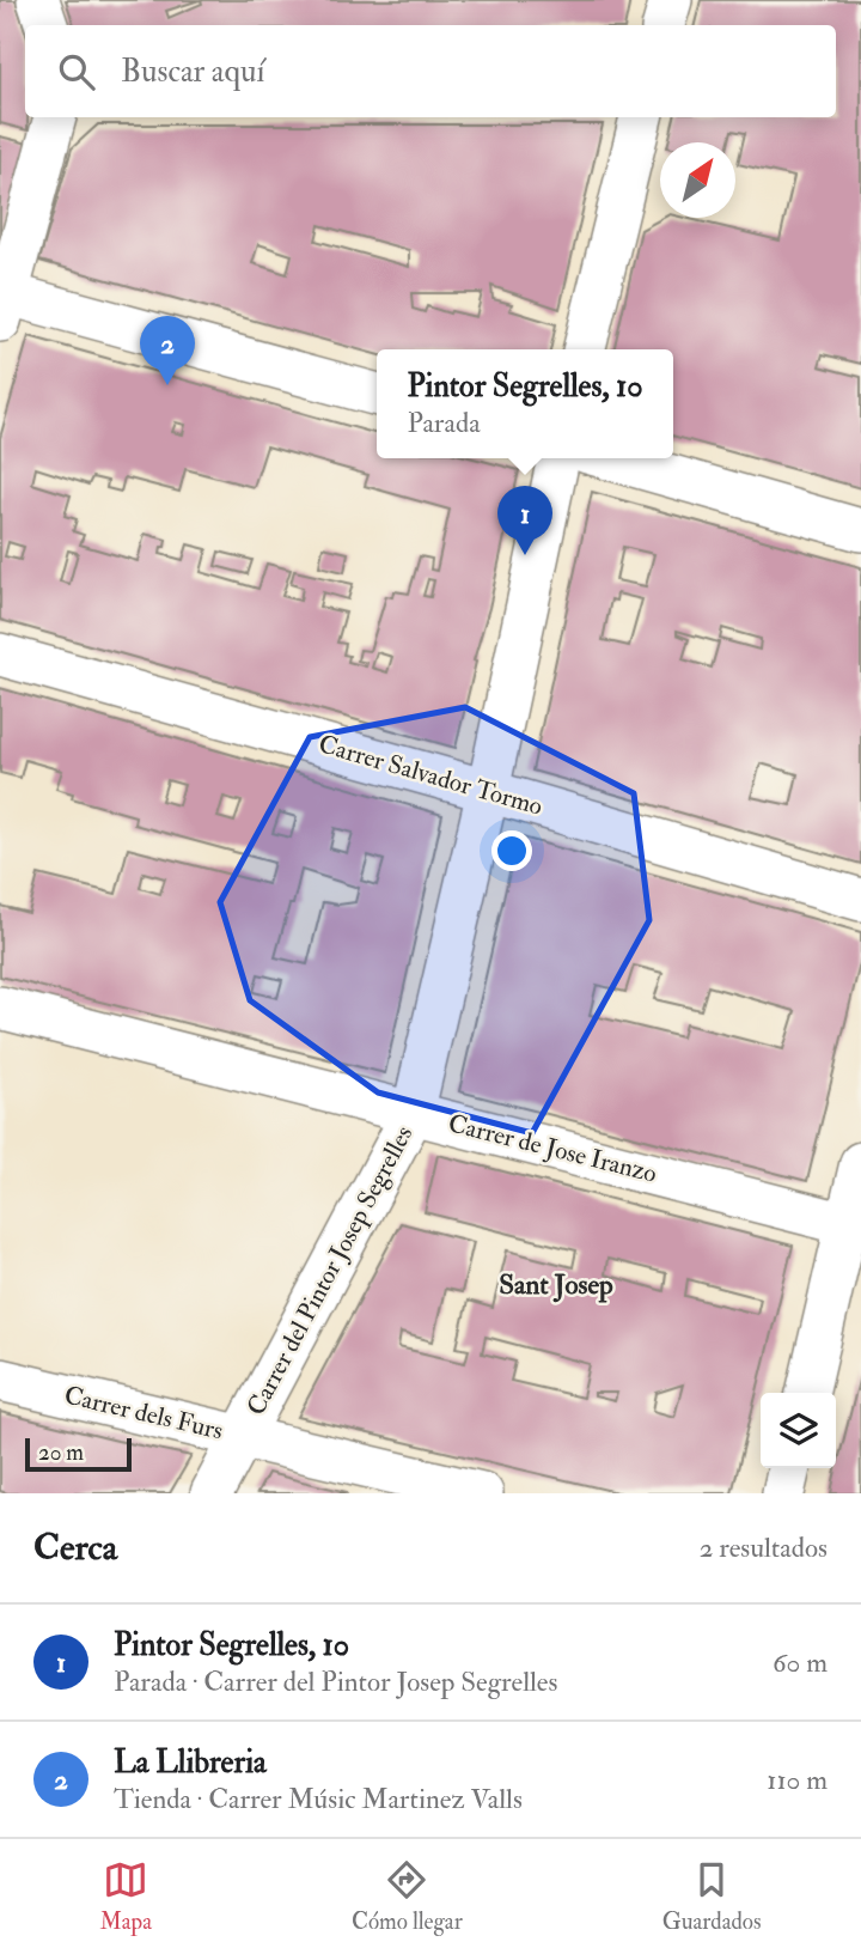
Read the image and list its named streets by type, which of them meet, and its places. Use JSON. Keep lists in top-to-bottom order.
{
  "streets": {
    "street": [
      "Carrer Salvador Tormo",
      "Carrer de Jose Iranzo",
      "Carrer del Pintor Josep Segrelles",
      "Carrer dels Furs"
    ]
  },
  "crossings": [
    ["Carrer Salvador Tormo", "Carrer del Pintor Josep Segrelles"],
    ["Carrer de Jose Iranzo", "Carrer del Pintor Josep Segrelles"],
    ["Carrer del Pintor Josep Segrelles", "Carrer dels Furs"]
  ],
  "districts": ["Sant Josep"],
  "scale_bar": "20 m",
  "north": "top right",
  "page": {
    "search": "Buscar aquí",
    "pins": ["2", "1"],
    "popup": ["Pintor Segrelles, 10", "Parada"],
    "scale": "20 m",
    "heading": ["Cerca", "2 resultados"],
    "list": [
      {
        "mark": "1",
        "name": "Pintor Segrelles, 10",
        "note": "Parada · Carrer del Pintor Josep Segrelles",
        "value": "60 m"
      },
      {
        "mark": "2",
        "name": "La Llibreria",
        "note": "Tienda · Carrer Músic Martinez Valls",
        "value": "110 m"
      }
    ],
    "nav": ["Mapa", "Cómo llegar", "Guardados"]
  }
}
